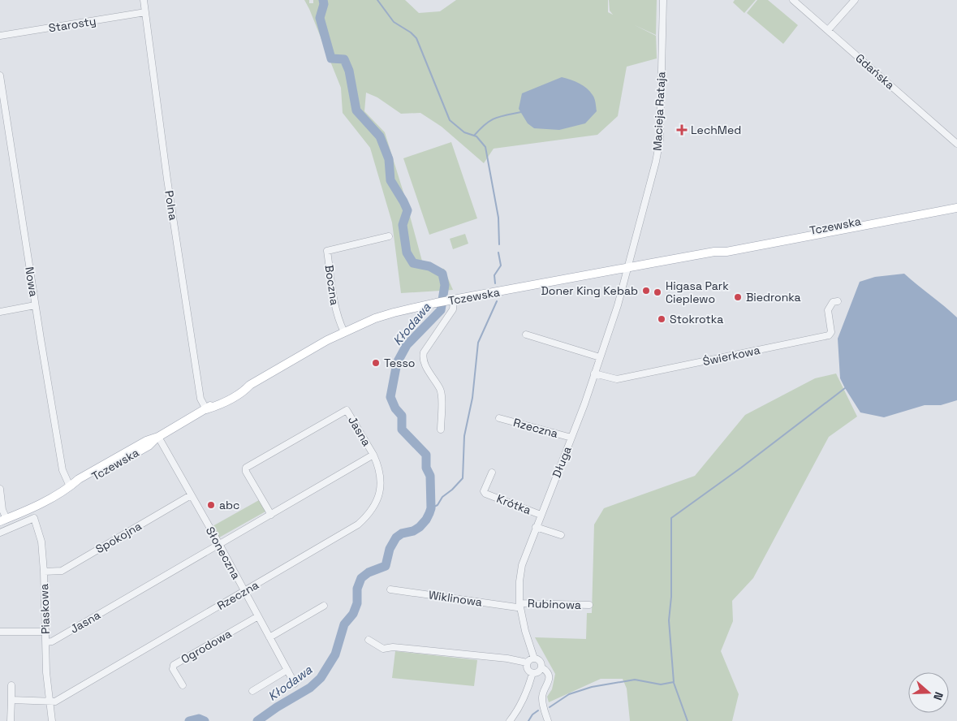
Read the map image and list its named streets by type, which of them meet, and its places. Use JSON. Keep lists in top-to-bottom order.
{
  "streets": {
    "main road": ["Tczewska"],
    "street": [
      "Starosty",
      "Gdańska",
      "Macieja Rataja",
      "Polna",
      "Nowa",
      "Boczna",
      "Świerkowa",
      "Rzeczna",
      "Jasna",
      "Długa",
      "Krótka",
      "Spokojna",
      "Słoneczna",
      "Wiklinowa",
      "Rubinowa",
      "Piaskowa",
      "Ogrodowa"
    ]
  },
  "crossings": [
    ["Starosty", "Polna"],
    ["Macieja Rataja", "Tczewska"],
    ["Macieja Rataja", "Długa"],
    ["Polna", "Tczewska"],
    ["Tczewska", "Nowa"],
    ["Tczewska", "Boczna"],
    ["Tczewska", "Długa"],
    ["Tczewska", "Słoneczna"],
    ["Świerkowa", "Długa"],
    ["Rzeczna", "Jasna"],
    ["Rzeczna", "Długa"],
    ["Rzeczna", "Słoneczna"],
    ["Rzeczna", "Piaskowa"],
    ["Jasna", "Słoneczna"],
    ["Jasna", "Piaskowa"],
    ["Długa", "Krótka"],
    ["Długa", "Wiklinowa"],
    ["Długa", "Rubinowa"],
    ["Spokojna", "Słoneczna"],
    ["Spokojna", "Piaskowa"],
    ["Słoneczna", "Ogrodowa"],
    ["Wiklinowa", "Rubinowa"]
  ],
  "water": ["Kłodawa"],
  "places": {
    "health": ["LechMed"],
    "other": [
      "Doner King Kebab",
      "Higasa Park Cieplewo",
      "Biedronka",
      "Stokrotka",
      "Tesso",
      "abc"
    ]
  },
  "north": "right"
}
